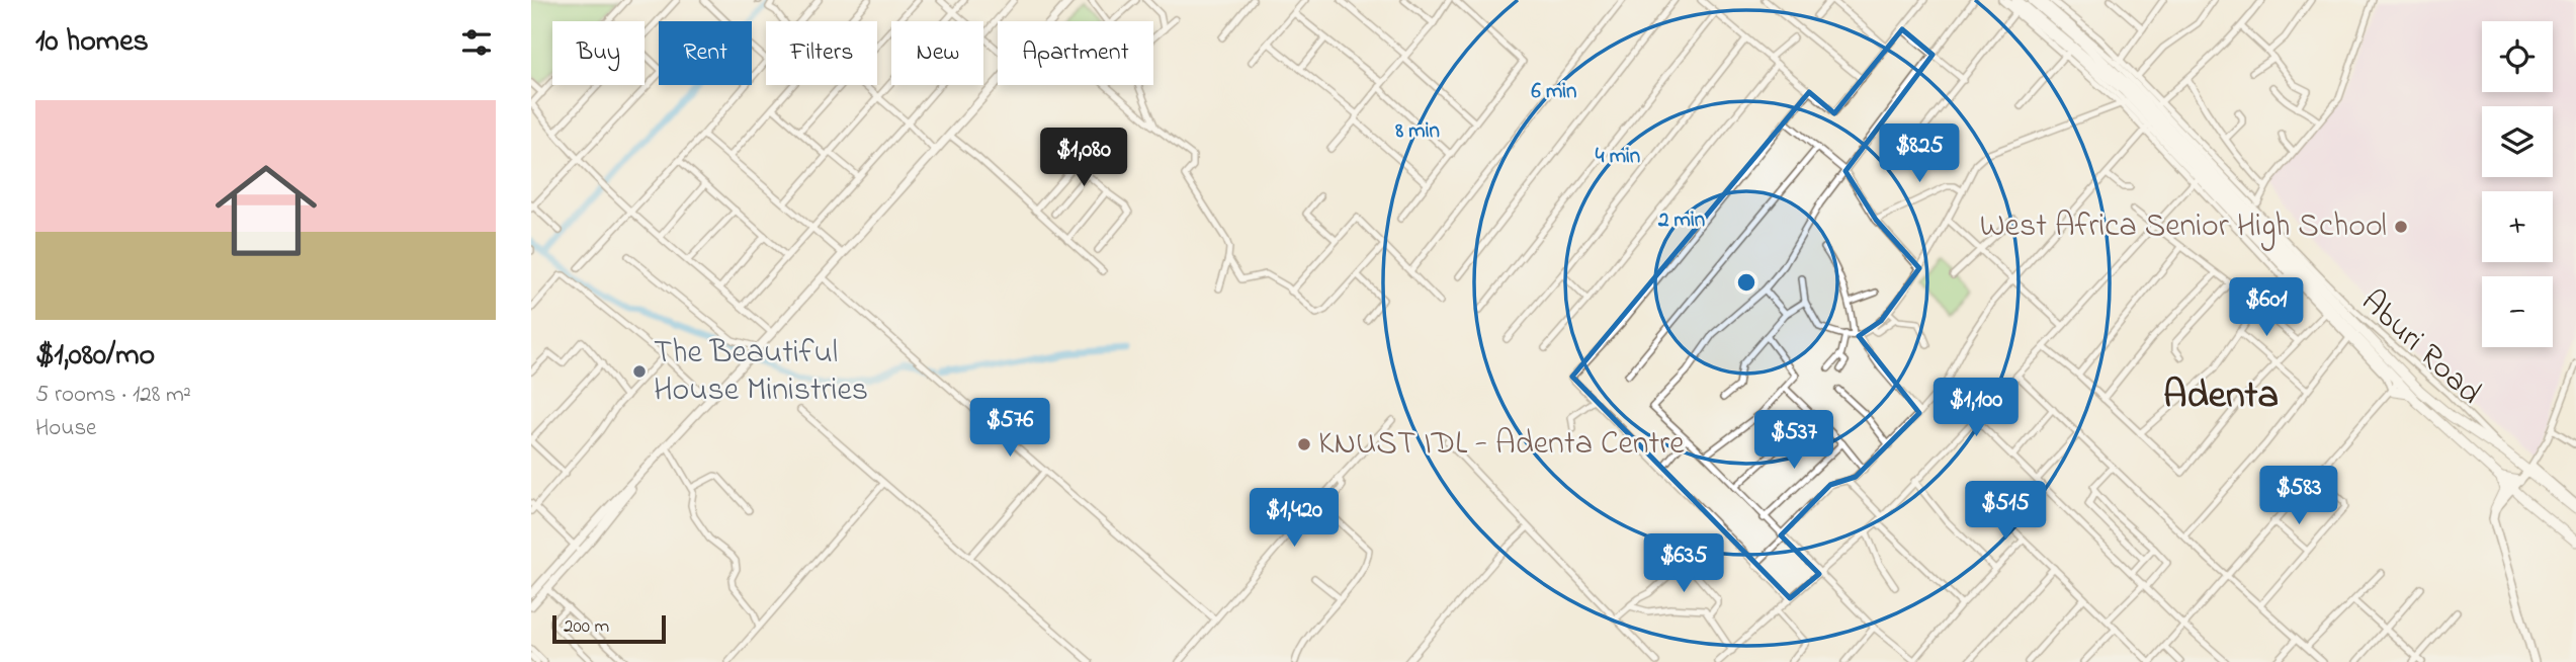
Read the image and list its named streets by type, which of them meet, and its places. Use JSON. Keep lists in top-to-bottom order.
{
  "streets": {
    "highway": ["Aburi Road"]
  },
  "districts": ["Adenta"],
  "places": ["West Africa Senior High School", "The Beautiful House Ministries", "KNUST IDL - Adenta Centre"],
  "scale_bar": "200 m",
  "page": {
    "heading": "10 homes",
    "map_buttons": ["+", "−"],
    "chip": [
      "Buy",
      "Rent",
      "Filters",
      "New",
      "Apartment"
    ],
    "list": [
      {
        "name": "$1,080/mo",
        "note": "5 rooms · 128 m² · House"
      }
    ],
    "price": [
      "$825",
      "$1,080",
      "$601",
      "$1,100",
      "$576",
      "$537",
      "$583",
      "$515",
      "$1,420",
      "$635"
    ],
    "scale": "200 m"
  },
  "rings": [
    "6 min",
    "8 min",
    "4 min",
    "2 min"
  ]
}
